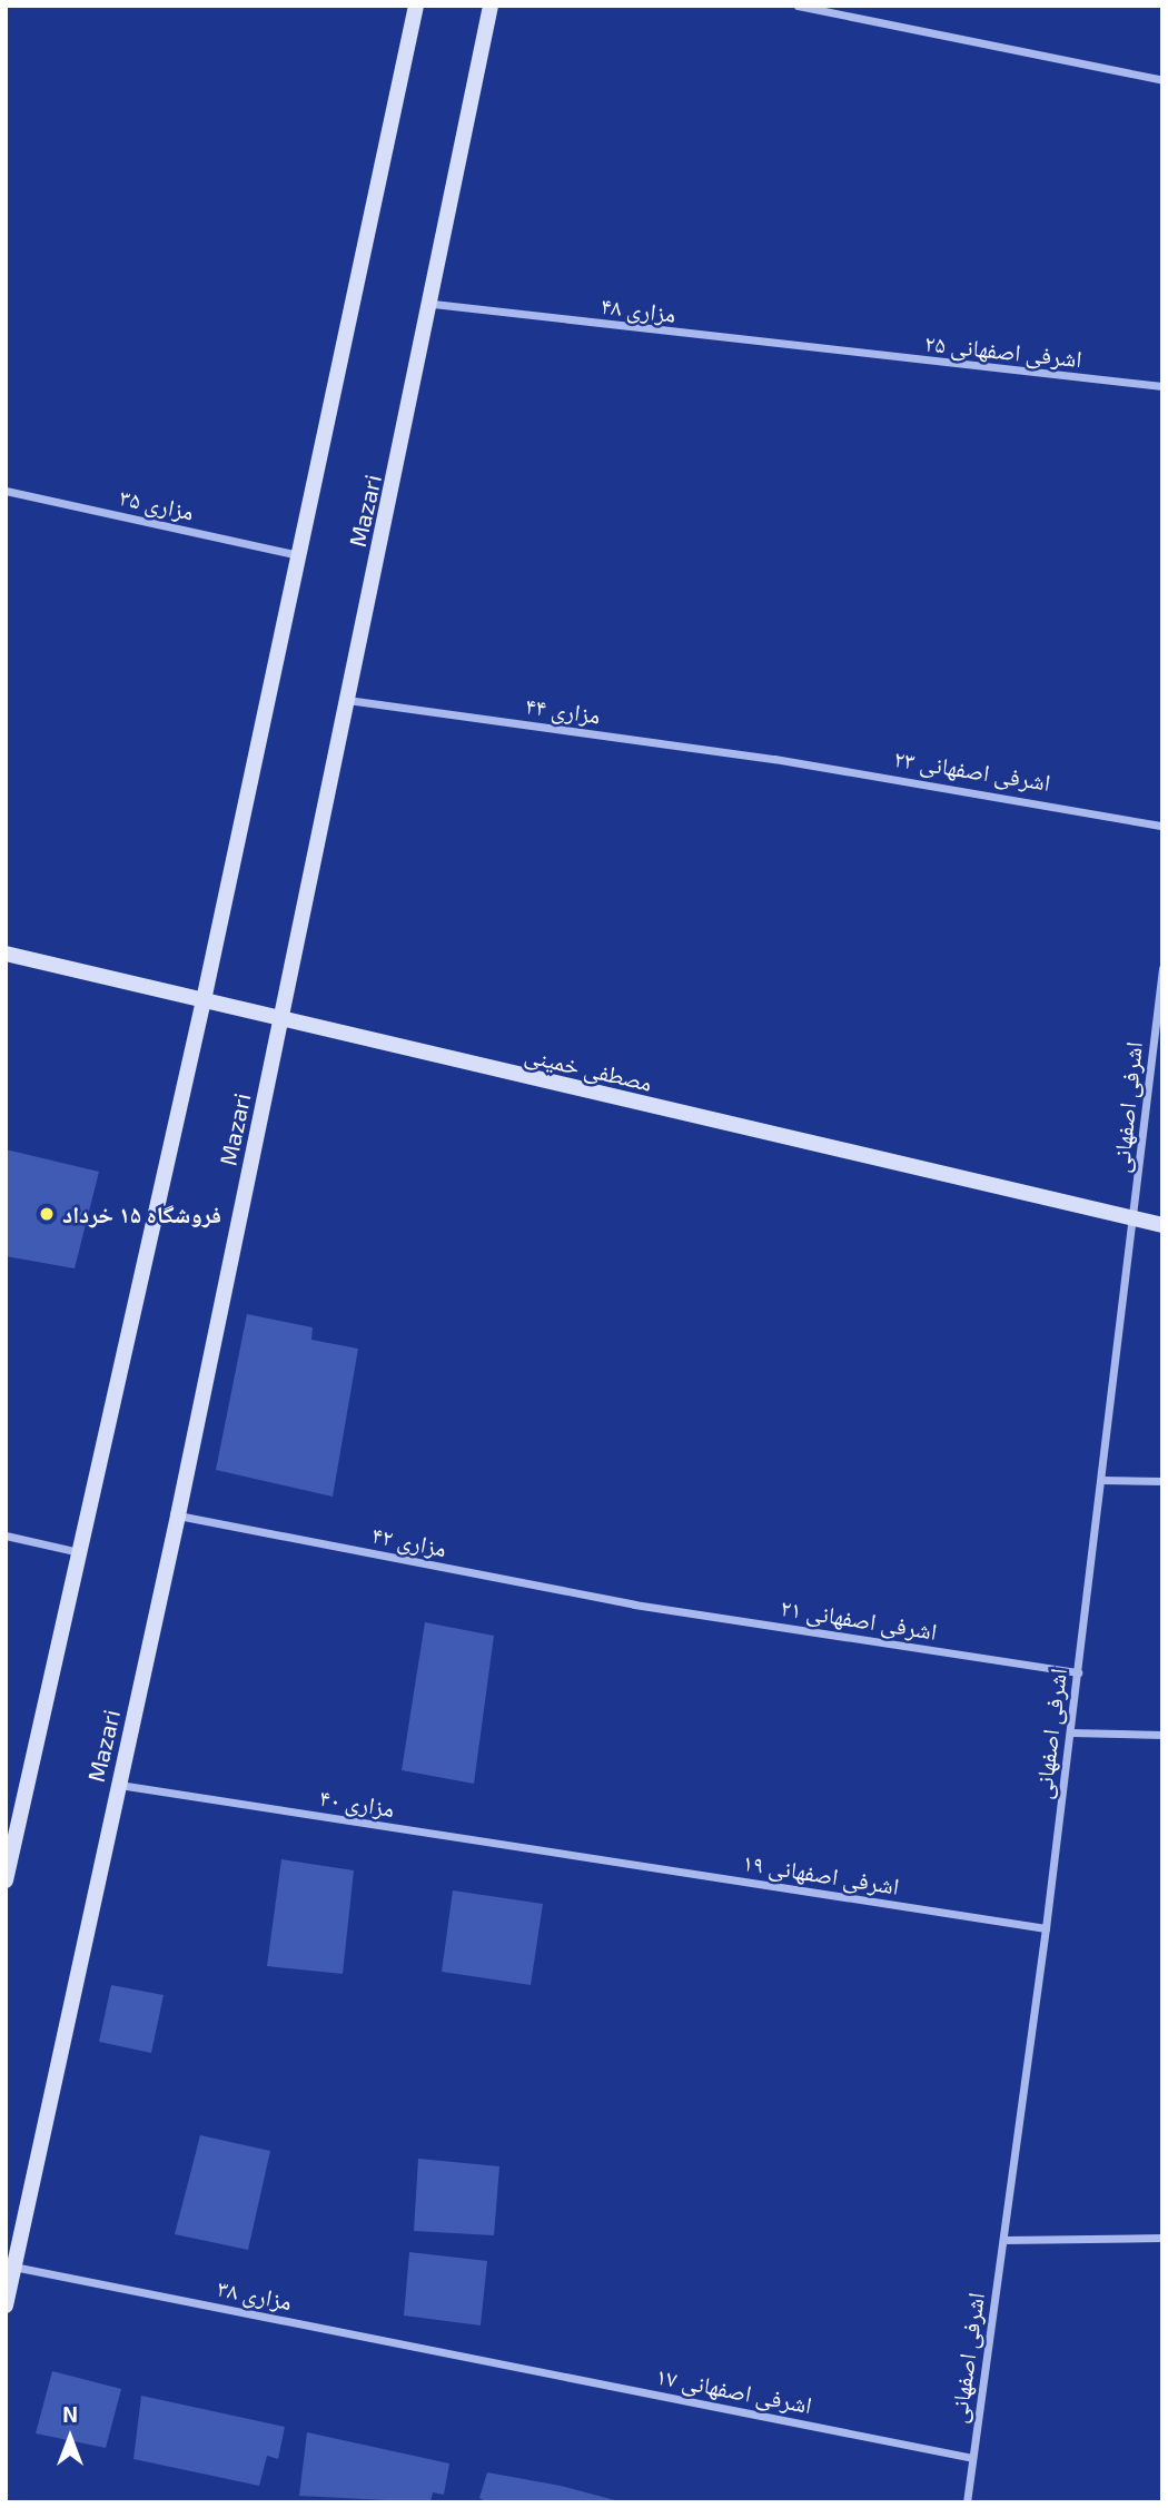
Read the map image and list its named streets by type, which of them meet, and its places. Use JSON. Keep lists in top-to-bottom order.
{
  "streets": {
    "main road": ["Mazari", "مصطفی خمینی"],
    "street": [
      "مزاری ۴۸",
      "اشرفی اصفهانی ۲۵",
      "مزاری ۳۵",
      "مزاری ۴۴",
      "اشرفی اصفهانی ۲۳",
      "اشرفی اصفهانی",
      "مزاری ۴۲",
      "اشرفی اصفهانی ۲۱",
      "مزاری ۴۰",
      "اشرفی اصفهانی ۱۹",
      "مزاری ۳۸",
      "اشرفی اصفهانی ۱۷"
    ]
  },
  "crossings": [
    ["مزاری ۴۸", "اشرفی اصفهانی ۲۵"],
    ["مزاری ۴۸", "Mazari"],
    ["Mazari", "مزاری ۴۴"],
    ["Mazari", "مصطفی خمینی"],
    ["Mazari", "مزاری ۴۲"],
    ["Mazari", "مزاری ۴۰"],
    ["Mazari", "مزاری ۳۸"],
    ["مزاری ۴۴", "اشرفی اصفهانی ۲۳"],
    ["مصطفی خمینی", "اشرفی اصفهانی"],
    ["اشرفی اصفهانی", "اشرفی اصفهانی ۲۱"],
    ["اشرفی اصفهانی", "اشرفی اصفهانی ۱۹"],
    ["اشرفی اصفهانی", "اشرفی اصفهانی ۱۷"],
    ["مزاری ۴۲", "اشرفی اصفهانی ۲۱"],
    ["مزاری ۴۰", "اشرفی اصفهانی ۱۹"],
    ["مزاری ۳۸", "اشرفی اصفهانی ۱۷"]
  ],
  "places": ["فروشگاه ۱۵ خرداد"],
  "north": "top"
}
